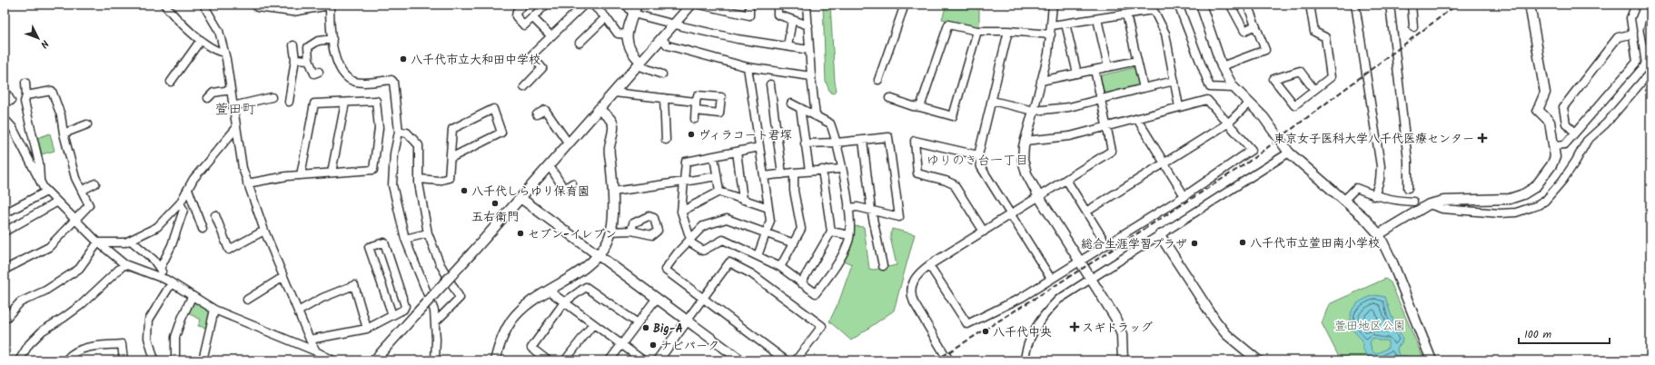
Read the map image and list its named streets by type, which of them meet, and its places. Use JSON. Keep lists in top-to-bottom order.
{
  "districts": ["萱田町", "ゆりのき台一丁目"],
  "parks": ["萱田地区公園"],
  "places": {
    "other": [
      "八千代市立大和田中学校",
      "ヴィラコート君塚",
      "八千代しらゆり保育園",
      "五右衛門",
      "セブン-イレブン",
      "八千代市立萱田南小学校",
      "総合生涯学習プラザ",
      "Big-A",
      "八千代中央",
      "ナビパーク"
    ],
    "health": ["東京女子医科大学八千代医療センター", "スギドラッグ"]
  },
  "scale_bar": "100 m",
  "north": "bottom right"
}
